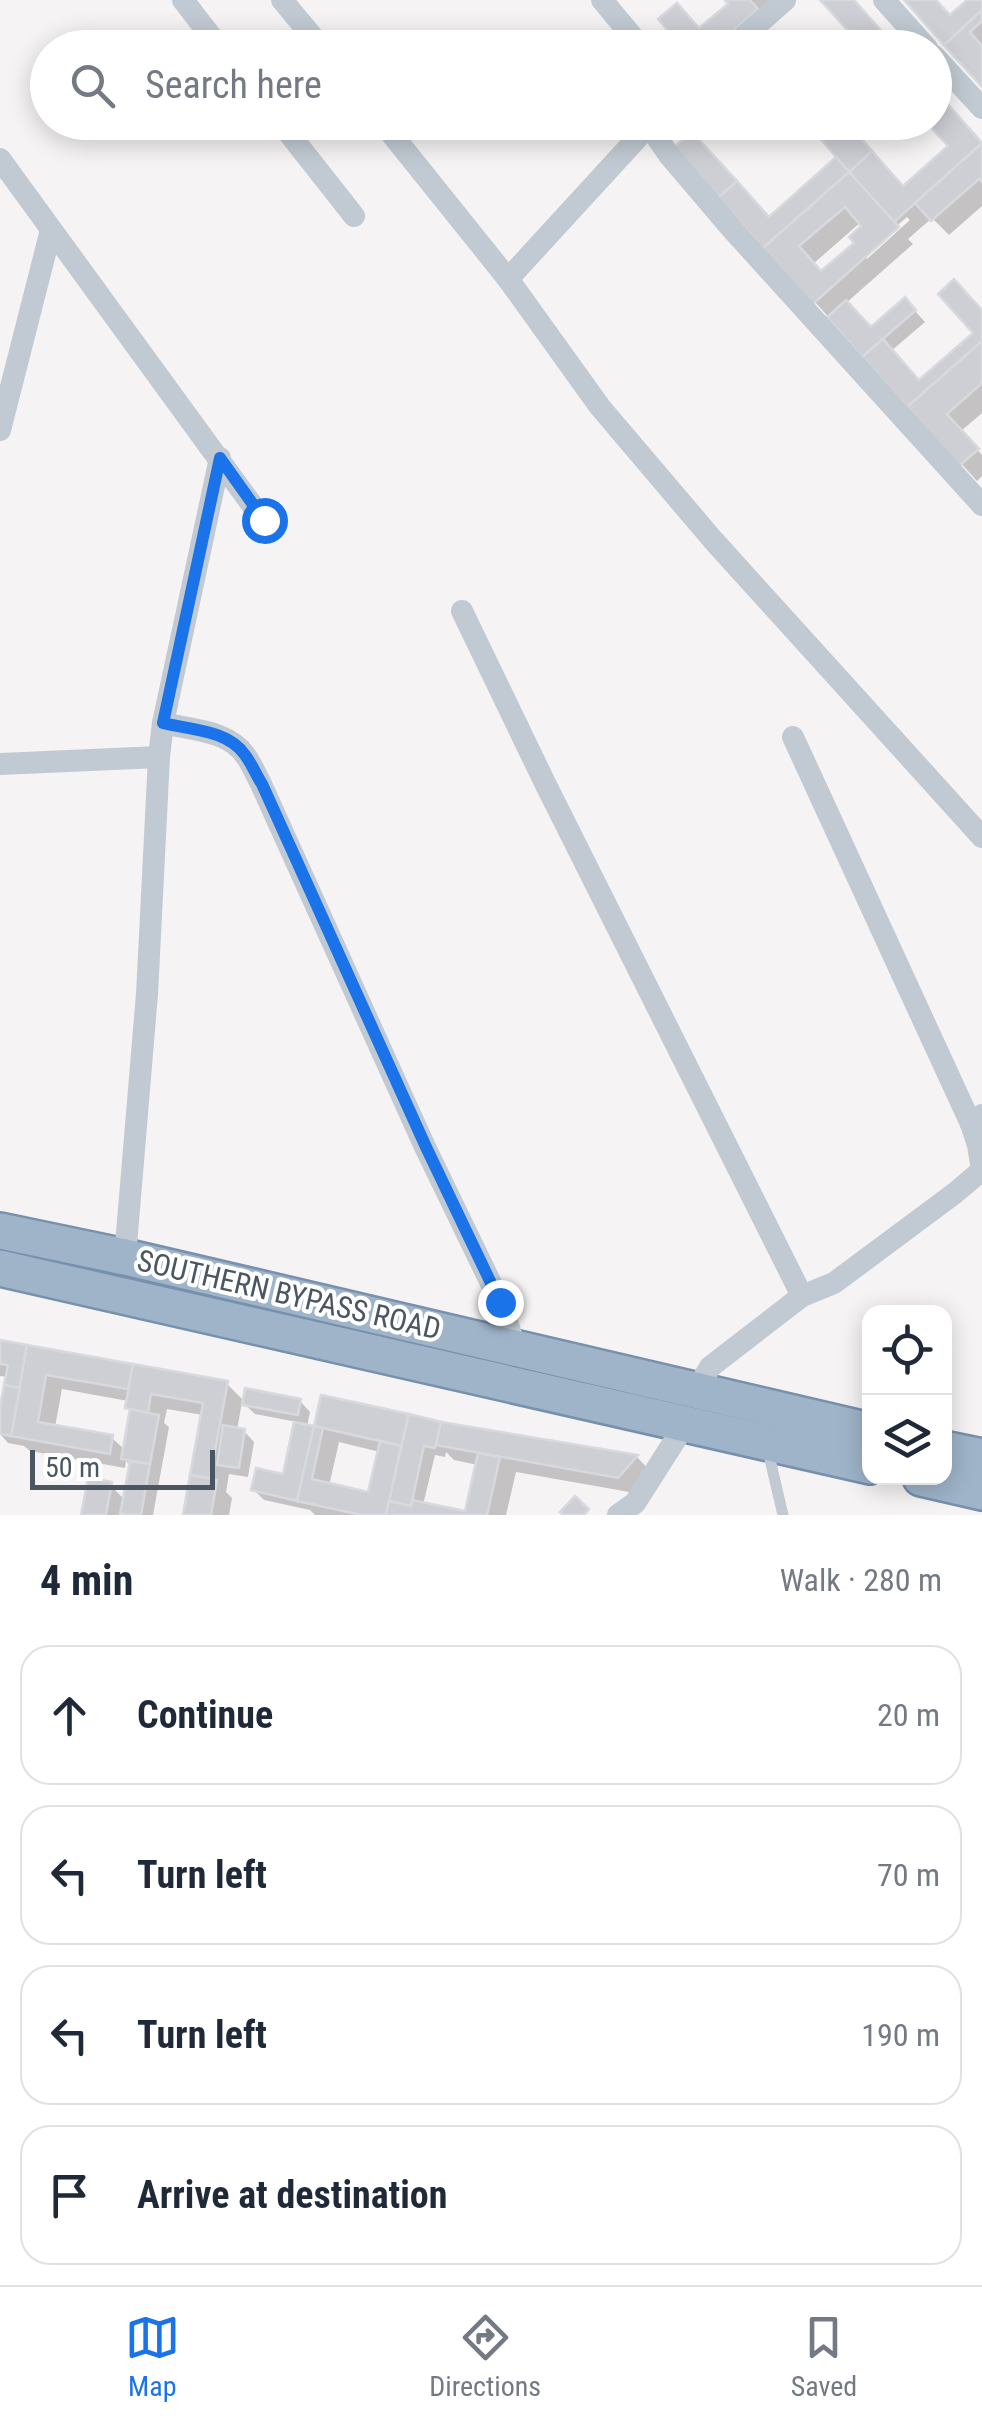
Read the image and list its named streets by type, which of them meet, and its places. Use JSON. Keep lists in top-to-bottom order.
{
  "streets": {
    "highway": ["SOUTHERN BYPASS ROAD"]
  },
  "scale_bar": "50 m",
  "page": {
    "search": "Search here",
    "scale": "50 m",
    "heading": ["4 min", "Walk · 280 m"],
    "list": [
      ["Continue", "20 m"],
      ["Turn left", "70 m"],
      ["Turn left", "190 m"],
      "Arrive at destination"
    ],
    "nav": ["Map", "Directions", "Saved"]
  }
}
